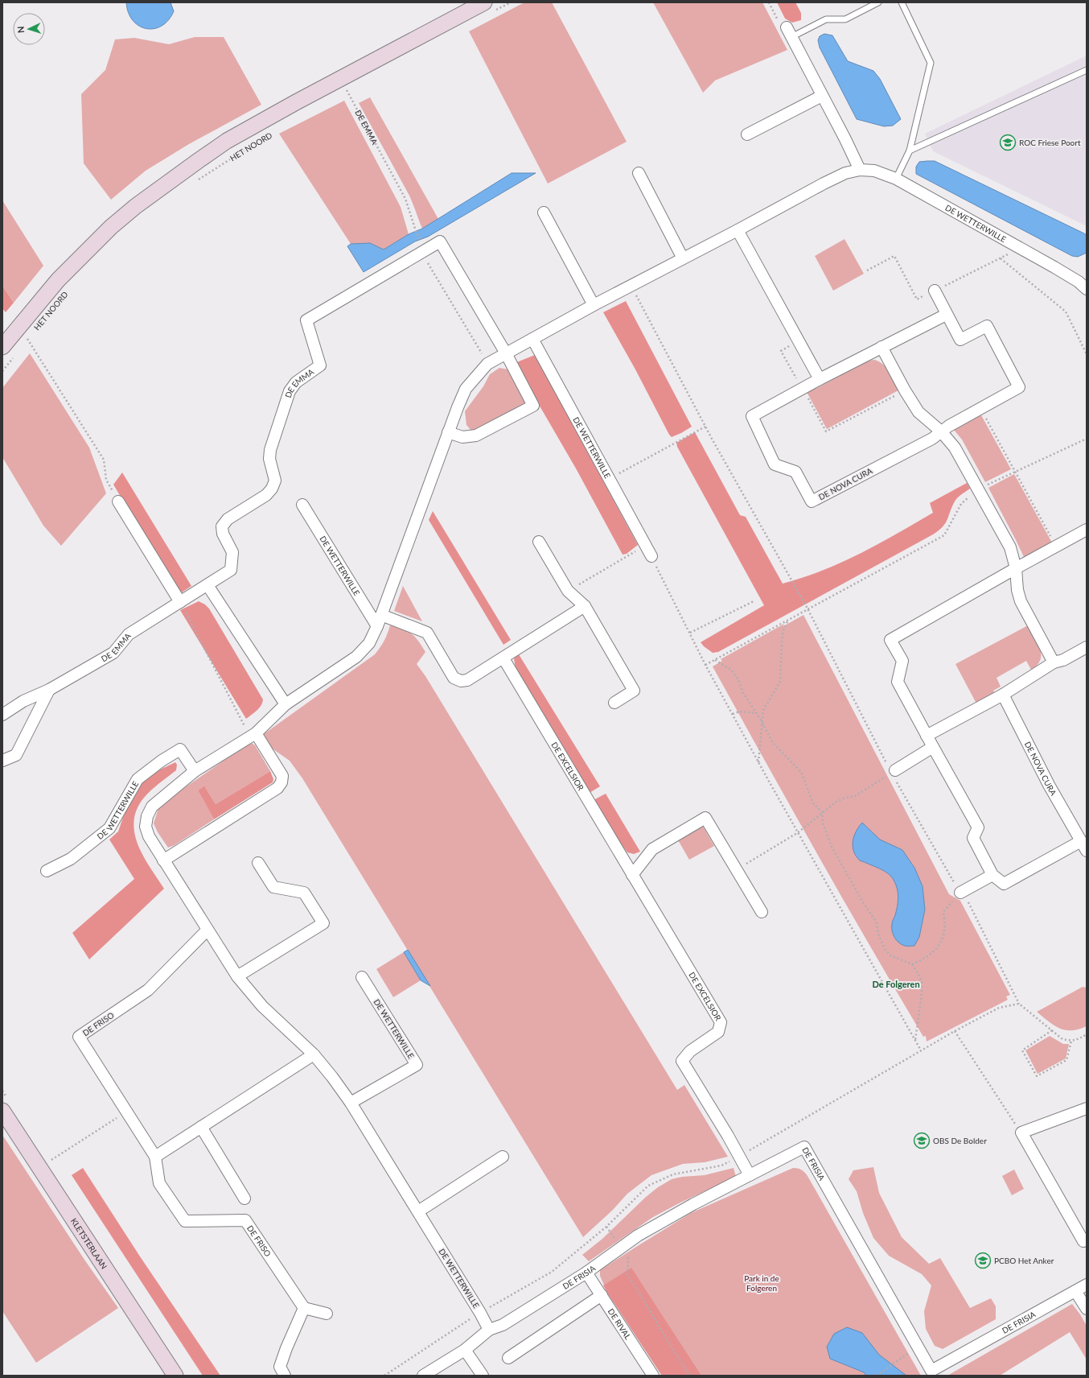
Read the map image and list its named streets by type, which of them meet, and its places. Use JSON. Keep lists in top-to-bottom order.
{
  "streets": {
    "main road": ["HET NOORD", "KLETSTERLAAN"],
    "street": [
      "DE EMMA",
      "DE WETTERWILLE",
      "DE NOVA CURA",
      "DE EXCELSIOR",
      "DE FRISO",
      "DE FRISIA",
      "DE RIVAL"
    ]
  },
  "crossings": [
    ["DE EMMA", "HET NOORD"],
    ["DE EMMA", "DE WETTERWILLE"],
    ["DE WETTERWILLE", "DE FRISO"],
    ["DE WETTERWILLE", "DE FRISIA"],
    ["DE EXCELSIOR", "DE FRISIA"],
    ["DE FRISIA", "DE RIVAL"]
  ],
  "districts": ["De Folgeren"],
  "parks": ["Park in de Folgeren"],
  "places": {
    "school or university": ["ROC Friese Poort", "OBS De Bolder", "PCBO Het Anker"]
  },
  "north": "left"
}
